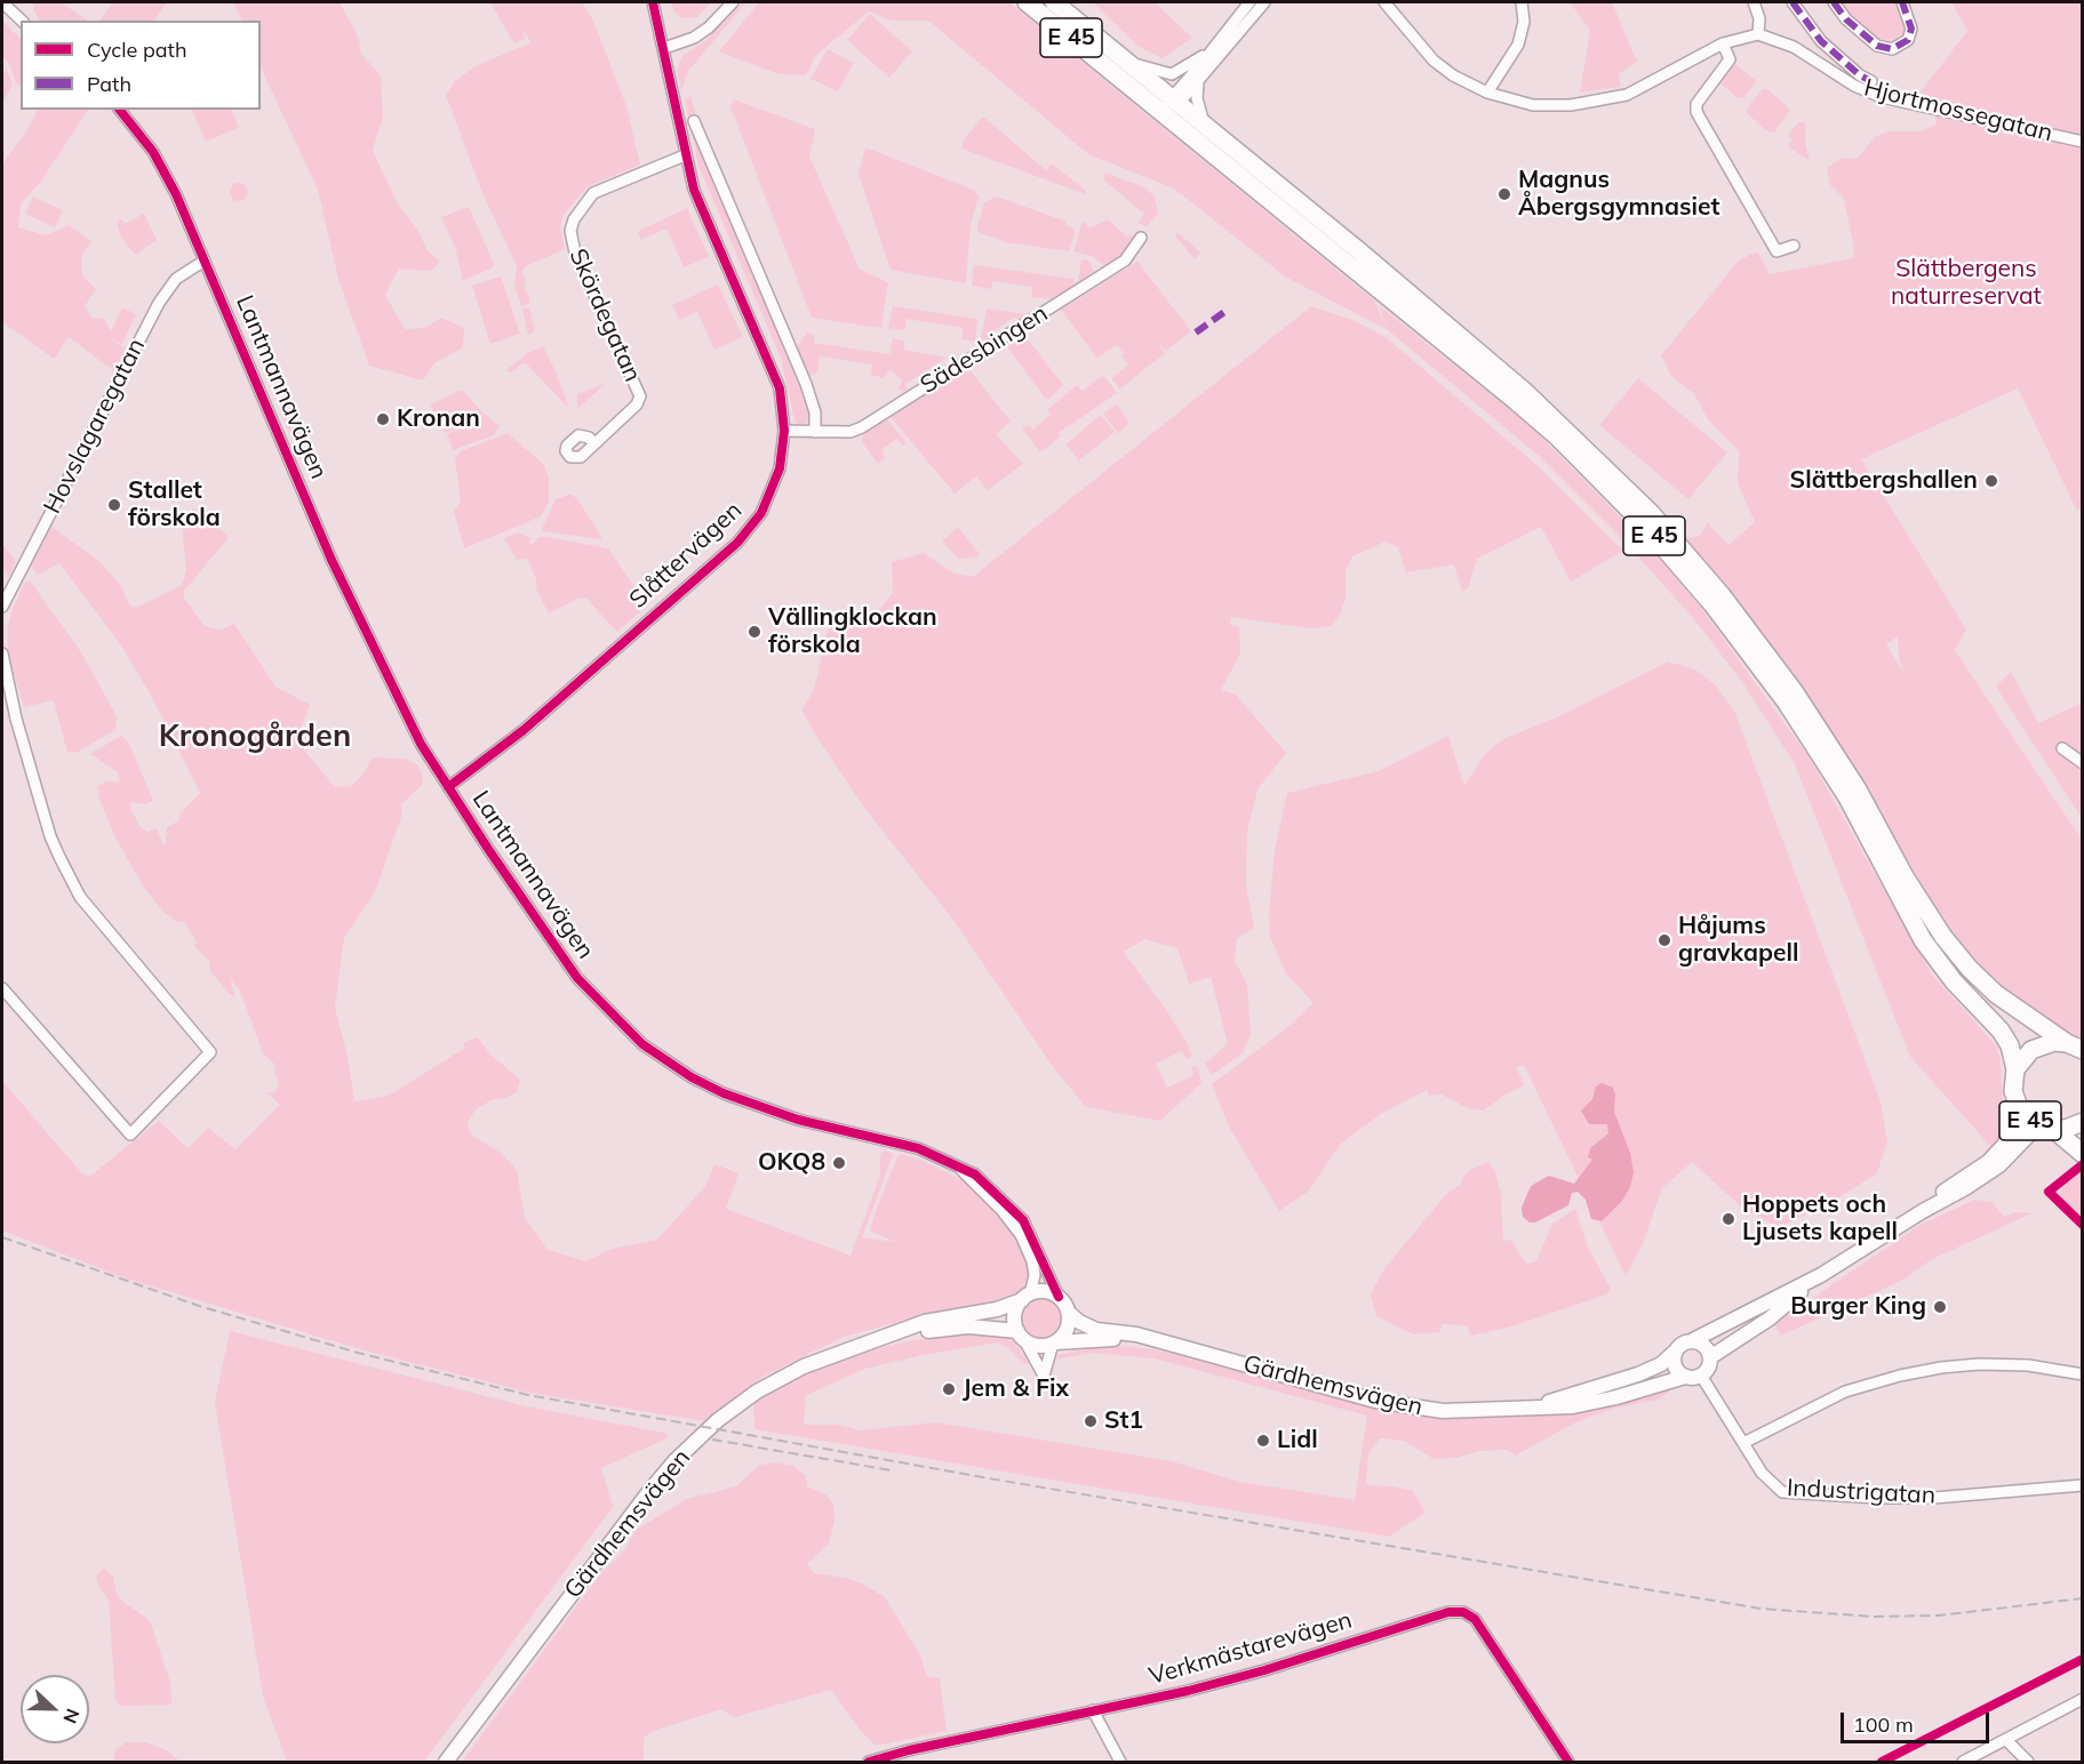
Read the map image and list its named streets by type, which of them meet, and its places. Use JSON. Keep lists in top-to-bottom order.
{
  "streets": {
    "highway": ["E 45"],
    "main road": ["Gärdhemsvägen"],
    "street": [
      "Hjortmossegatan",
      "Skördegatan",
      "Sädesbingen",
      "Lantmannavägen",
      "Hovslagaregatan",
      "Slåttervägen",
      "Industrigatan",
      "Verkmästarevägen"
    ]
  },
  "crossings": [
    ["Skördegatan", "Slåttervägen"],
    ["Sädesbingen", "Slåttervägen"],
    ["Lantmannavägen", "Hovslagaregatan"],
    ["Lantmannavägen", "Slåttervägen"],
    ["Lantmannavägen", "Gärdhemsvägen"],
    ["Gärdhemsvägen", "Industrigatan"]
  ],
  "districts": ["Kronogården"],
  "parks": ["Slättbergens naturreservat"],
  "places": [
    "Magnus Åbergsgymnasiet",
    "Kronan",
    "Slättbergshallen",
    "Stallet förskola",
    "Vällingklockan förskola",
    "Håjums gravkapell",
    "OKQ8",
    "Hoppets och Ljusets kapell",
    "Burger King",
    "Jem & Fix",
    "St1",
    "Lidl"
  ],
  "legend": ["Cycle path", "Path"],
  "scale_bar": "100 m",
  "north": "right"
}
